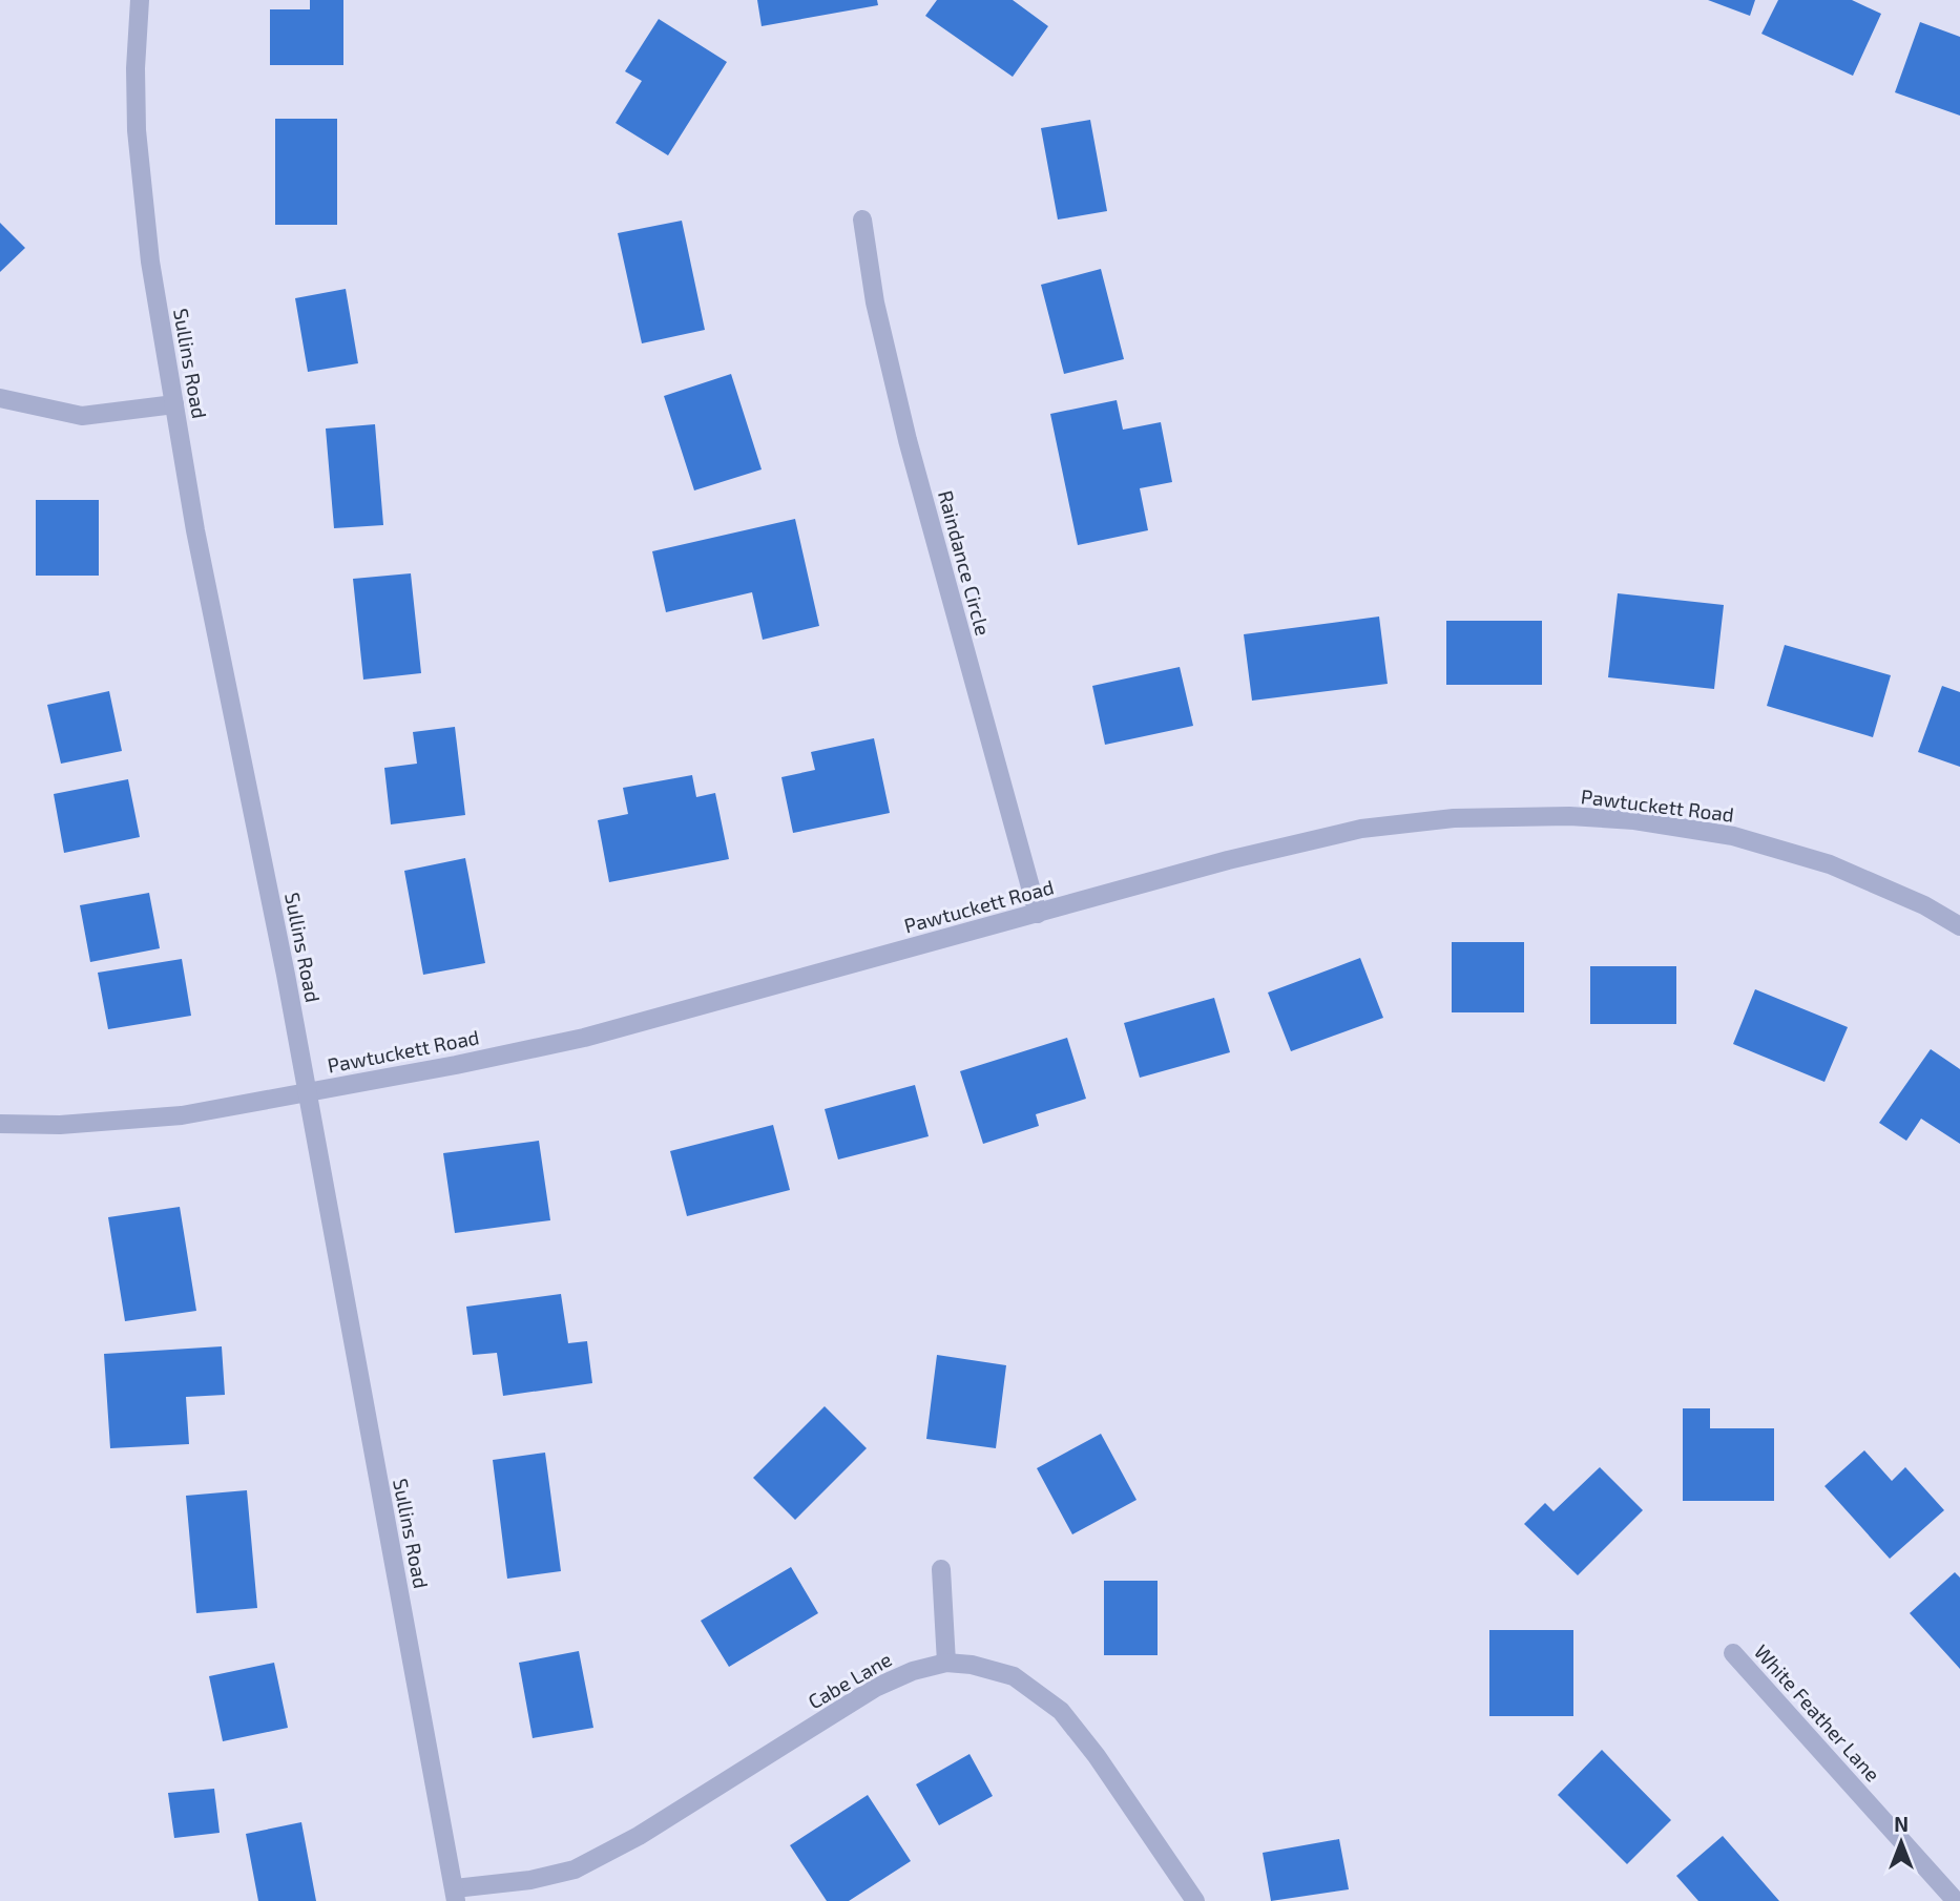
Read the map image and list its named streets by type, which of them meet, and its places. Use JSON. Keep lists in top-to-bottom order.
{
  "streets": {
    "street": [
      "Sullins Road",
      "Raindance Circle",
      "Pawtuckett Road",
      "Cabe Lane",
      "White Feather Lane"
    ]
  },
  "crossings": [
    ["Sullins Road", "Pawtuckett Road"],
    ["Sullins Road", "Cabe Lane"],
    ["Raindance Circle", "Pawtuckett Road"]
  ],
  "north": "top"
}
